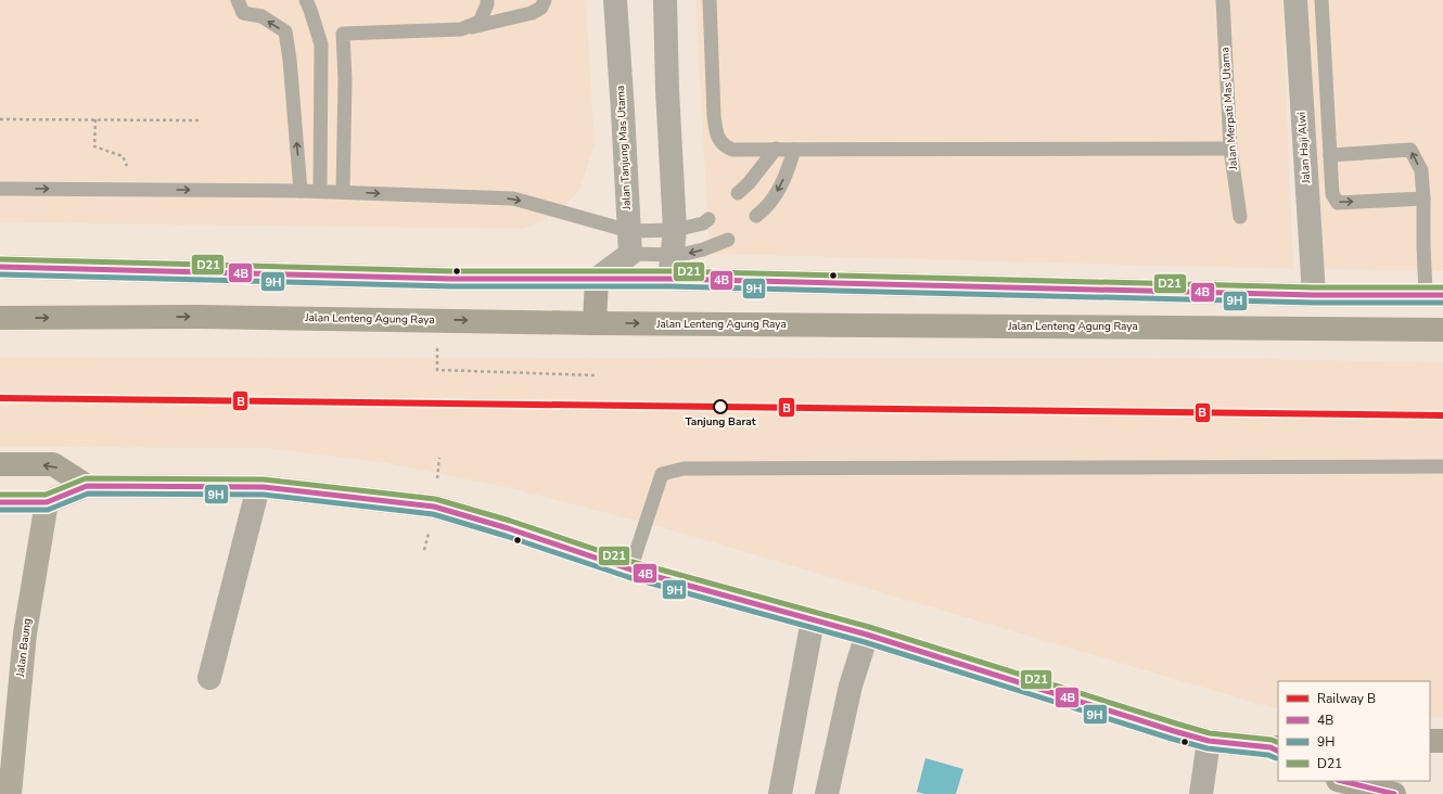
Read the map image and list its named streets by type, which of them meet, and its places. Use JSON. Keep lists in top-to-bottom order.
{
  "streets": {
    "main road": ["Jalan Lenteng Agung Raya"],
    "street": ["Jalan Tanjung Mas Utama", "Jalan Haji Alwi", "Jalan Baung"],
    "lane": ["Jalan Merpati Mas Utama"]
  },
  "places": ["Tanjung Barat"],
  "lines": [
    "transit line D21",
    "transit line 4B",
    "transit line 9H",
    "rail line B"
  ],
  "legend": [
    "Railway B",
    "4B",
    "9H",
    "D21"
  ]
}
